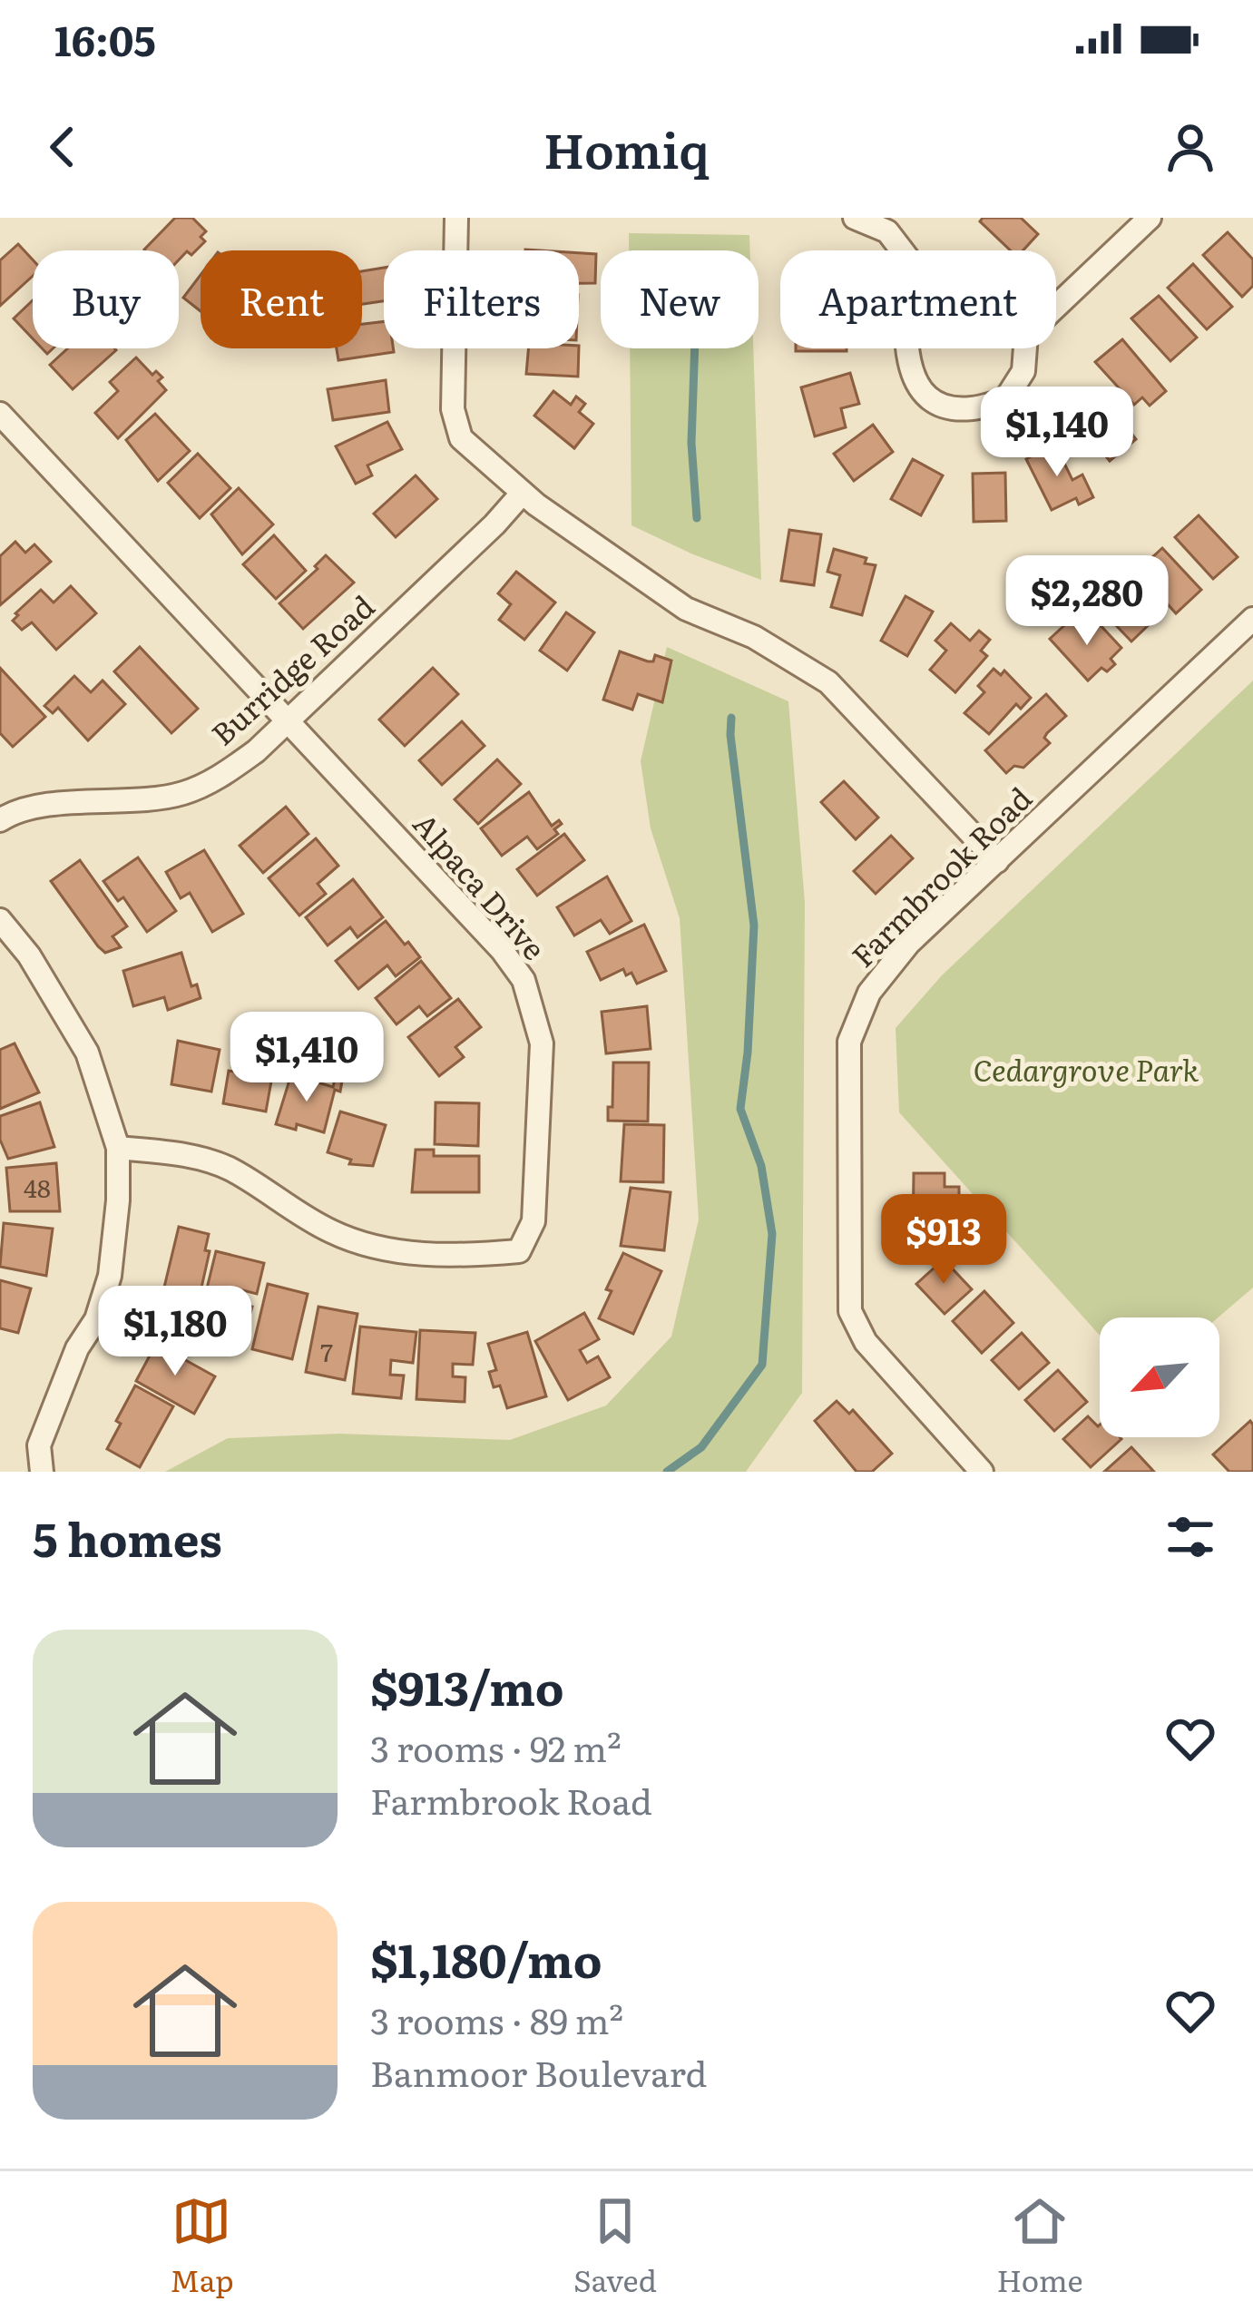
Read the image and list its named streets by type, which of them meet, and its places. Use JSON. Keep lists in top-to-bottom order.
{
  "streets": {
    "street": ["Burridge Road", "Farmbrook Road", "Alpaca Drive"]
  },
  "crossings": [
    ["Burridge Road", "Alpaca Drive"]
  ],
  "parks": ["Cedargrove Park"],
  "house_numbers": ["48", "7"],
  "north": "bottom left",
  "page": {
    "status": "16:05",
    "header": "Homiq",
    "chip": [
      "Buy",
      "Rent",
      "Filters",
      "New",
      "Apartment"
    ],
    "price": [
      "$1,140",
      "$2,280",
      "$1,410",
      "$913",
      "$1,180"
    ],
    "heading": "5 homes",
    "list": [
      {
        "name": "$913/mo",
        "note": "3 rooms · 92 m² · Farmbrook Road"
      },
      {
        "name": "$1,180/mo",
        "note": "3 rooms · 89 m² · Banmoor Boulevard"
      }
    ],
    "tabs": ["Map", "Saved", "Home"]
  }
}
